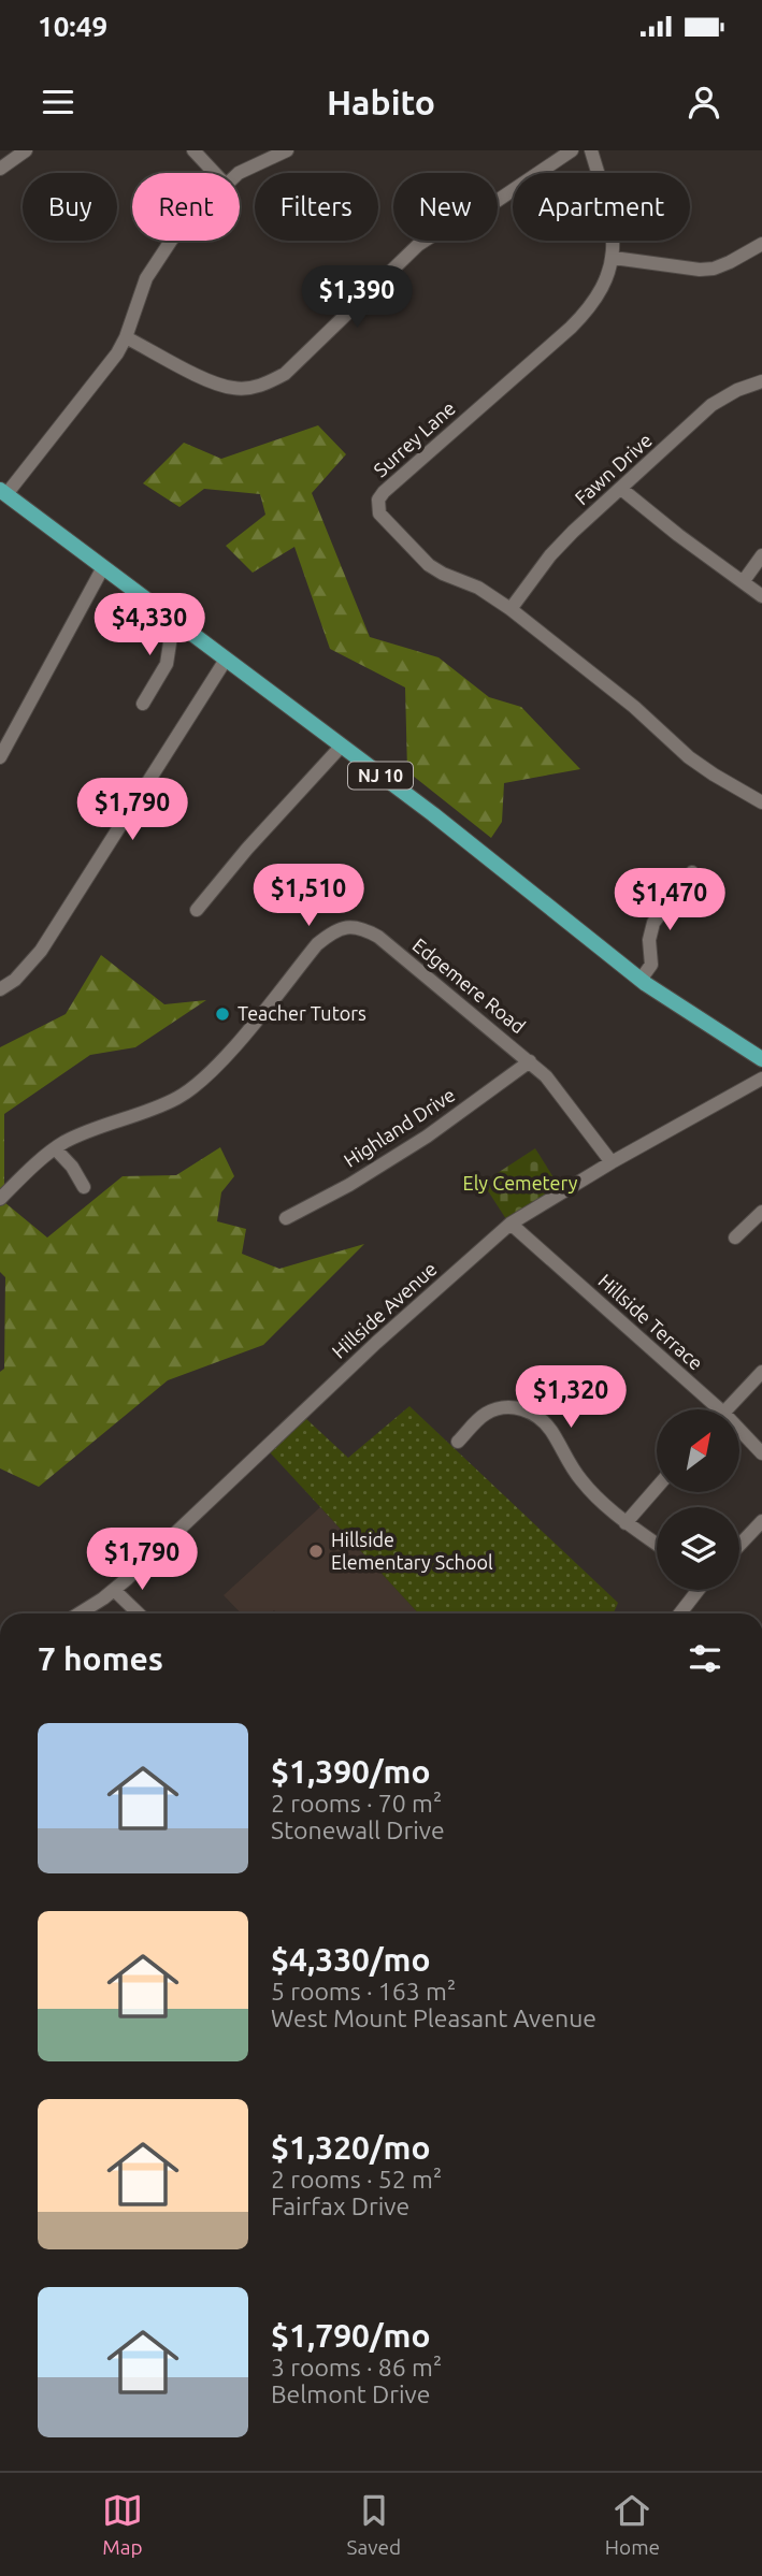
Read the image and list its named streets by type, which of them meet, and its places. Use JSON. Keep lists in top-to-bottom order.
{
  "streets": {
    "main road": ["NJ 10"],
    "street": [
      "Surrey Lane",
      "Fawn Drive",
      "Edgemere Road",
      "Highland Drive",
      "Hillside Avenue",
      "Hillside Terrace"
    ]
  },
  "crossings": [
    ["Surrey Lane", "Fawn Drive"],
    ["Edgemere Road", "Highland Drive"],
    ["Edgemere Road", "Hillside Avenue"],
    ["Hillside Avenue", "Hillside Terrace"]
  ],
  "parks": ["Ely Cemetery"],
  "places": ["Teacher Tutors", "Hillside Elementary School"],
  "north": "top right",
  "page": {
    "status": "10:49",
    "header": "Habito",
    "chip": [
      "Buy",
      "Rent",
      "Filters",
      "New",
      "Apartment"
    ],
    "price": [
      "$1,390",
      "$4,330",
      "$1,790",
      "$1,510",
      "$1,470",
      "$1,320",
      "$1,790"
    ],
    "heading": "7 homes",
    "list": [
      {
        "name": "$1,390/mo",
        "note": "2 rooms · 70 m² · Stonewall Drive"
      },
      {
        "name": "$4,330/mo",
        "note": "5 rooms · 163 m² · West Mount Pleasant Avenue"
      },
      {
        "name": "$1,320/mo",
        "note": "2 rooms · 52 m² · Fairfax Drive"
      },
      {
        "name": "$1,790/mo",
        "note": "3 rooms · 86 m² · Belmont Drive"
      }
    ],
    "tabs": ["Map", "Saved", "Home"]
  }
}
